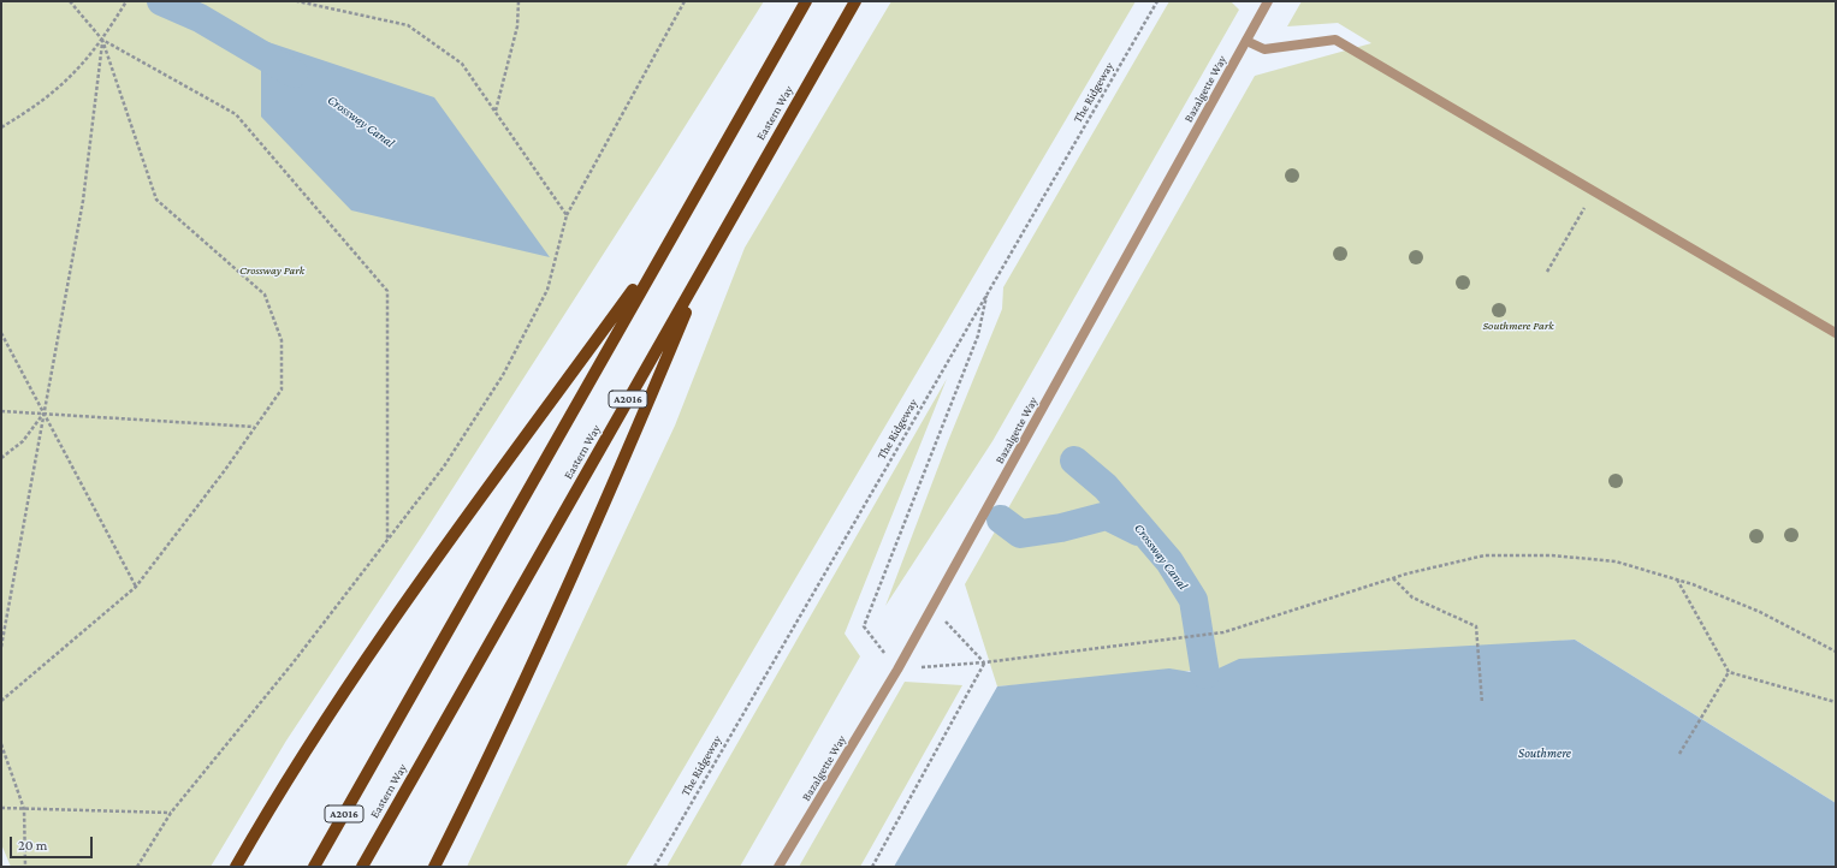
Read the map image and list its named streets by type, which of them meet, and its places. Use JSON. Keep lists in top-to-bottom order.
{
  "streets": {
    "main road": ["Eastern Way", "A2016"],
    "street": ["Bazalgette Way"],
    "path": ["The Ridgeway"]
  },
  "water": ["Crossway Canal", "Southmere"],
  "parks": ["Crossway Park", "Southmere Park"],
  "scale_bar": "20 m"
}
